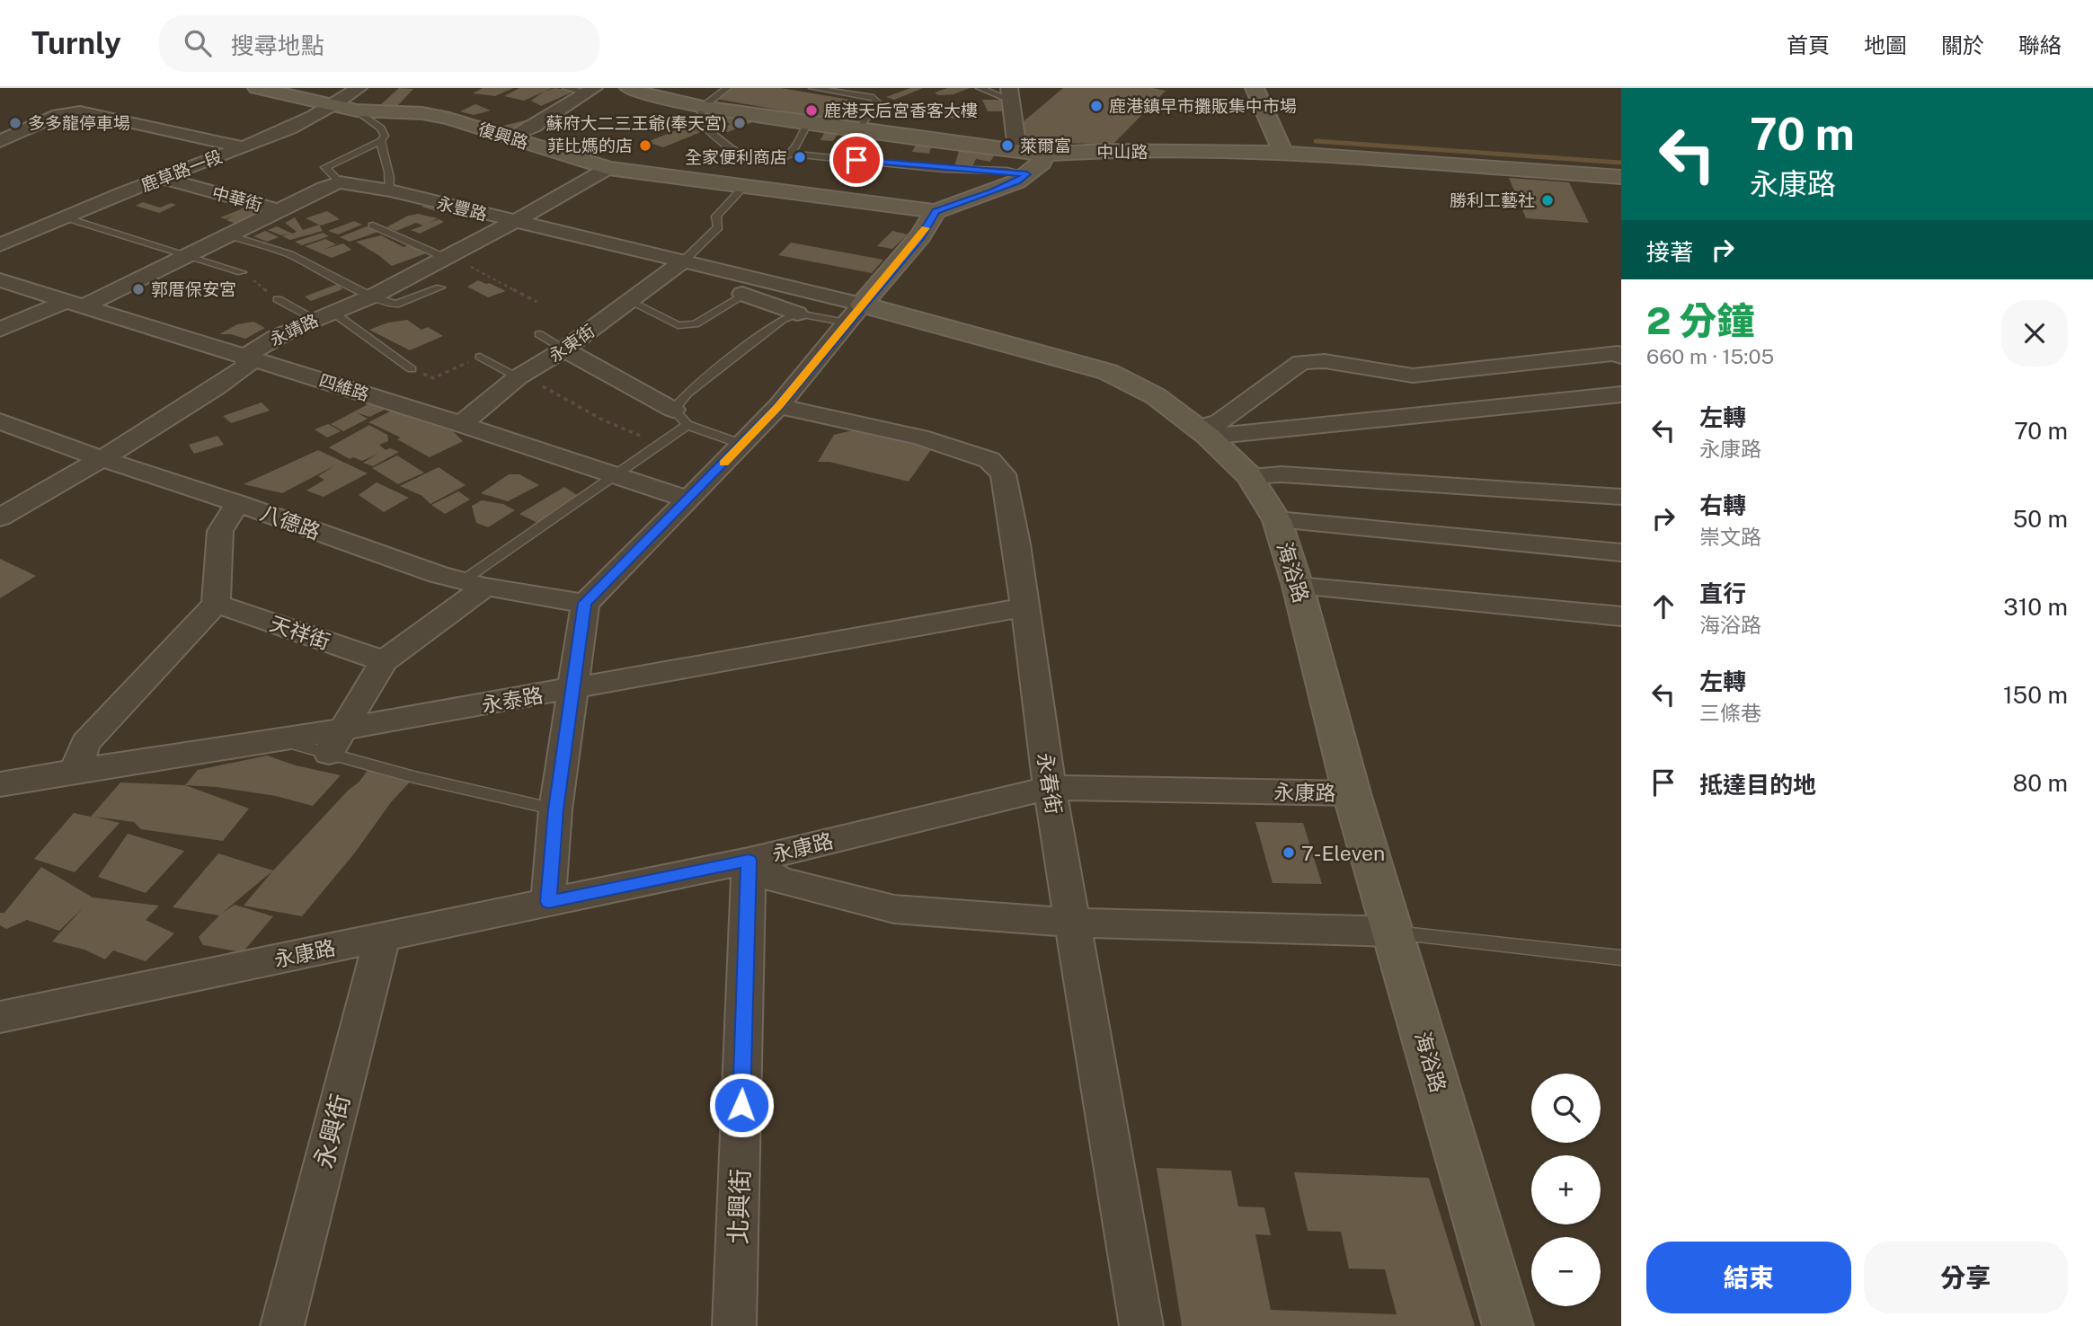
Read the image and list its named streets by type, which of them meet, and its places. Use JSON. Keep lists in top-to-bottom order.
{
  "streets": {
    "street": [
      "復興路",
      "中山路",
      "鹿草路一段",
      "中華街",
      "永豐路",
      "永靖路",
      "永東街",
      "四維路",
      "八德路",
      "海浴路",
      "天祥街",
      "永泰路",
      "永春街",
      "永康路",
      "永興街",
      "北興街"
    ]
  },
  "crossings": [
    ["復興路", "鹿草路一段"],
    ["復興路", "永靖路"],
    ["鹿草路一段", "中華街"],
    ["永豐路", "永靖路"],
    ["永豐路", "永東街"],
    ["永豐路", "海浴路"],
    ["永靖路", "四維路"],
    ["永靖路", "八德路"],
    ["永東街", "四維路"],
    ["海浴路", "永康路"],
    ["永泰路", "永春街"],
    ["永春街", "永康路"],
    ["永康路", "永興街"],
    ["永康路", "北興街"]
  ],
  "places": [
    "鹿港鎮早市攤販集中市場",
    "鹿港天后宮香客大樓",
    "多多龍停車場",
    "蘇府大二三王爺(奉天宮)",
    "菲比媽的店",
    "萊爾富",
    "全家便利商店",
    "勝利工藝社",
    "郭厝保安宮",
    "7-Eleven"
  ],
  "page": {
    "header": "Turnly",
    "search": "搜尋地點",
    "nav": [
      "首頁",
      "地圖",
      "關於",
      "聯絡"
    ],
    "turn": ["70 m", "永康路"],
    "then": "接著",
    "heading": ["2 分鐘", "660 m · 15:05"],
    "list": [
      {
        "name": "左轉",
        "note": "永康路",
        "value": "70 m"
      },
      {
        "name": "右轉",
        "note": "崇文路",
        "value": "50 m"
      },
      {
        "name": "直行",
        "note": "海浴路",
        "value": "310 m"
      },
      {
        "name": "左轉",
        "note": "三條巷",
        "value": "150 m"
      },
      {
        "name": "抵達目的地",
        "value": "80 m"
      }
    ],
    "map_buttons": ["+", "−"],
    "buttons": ["結束", "分享"]
  }
}
